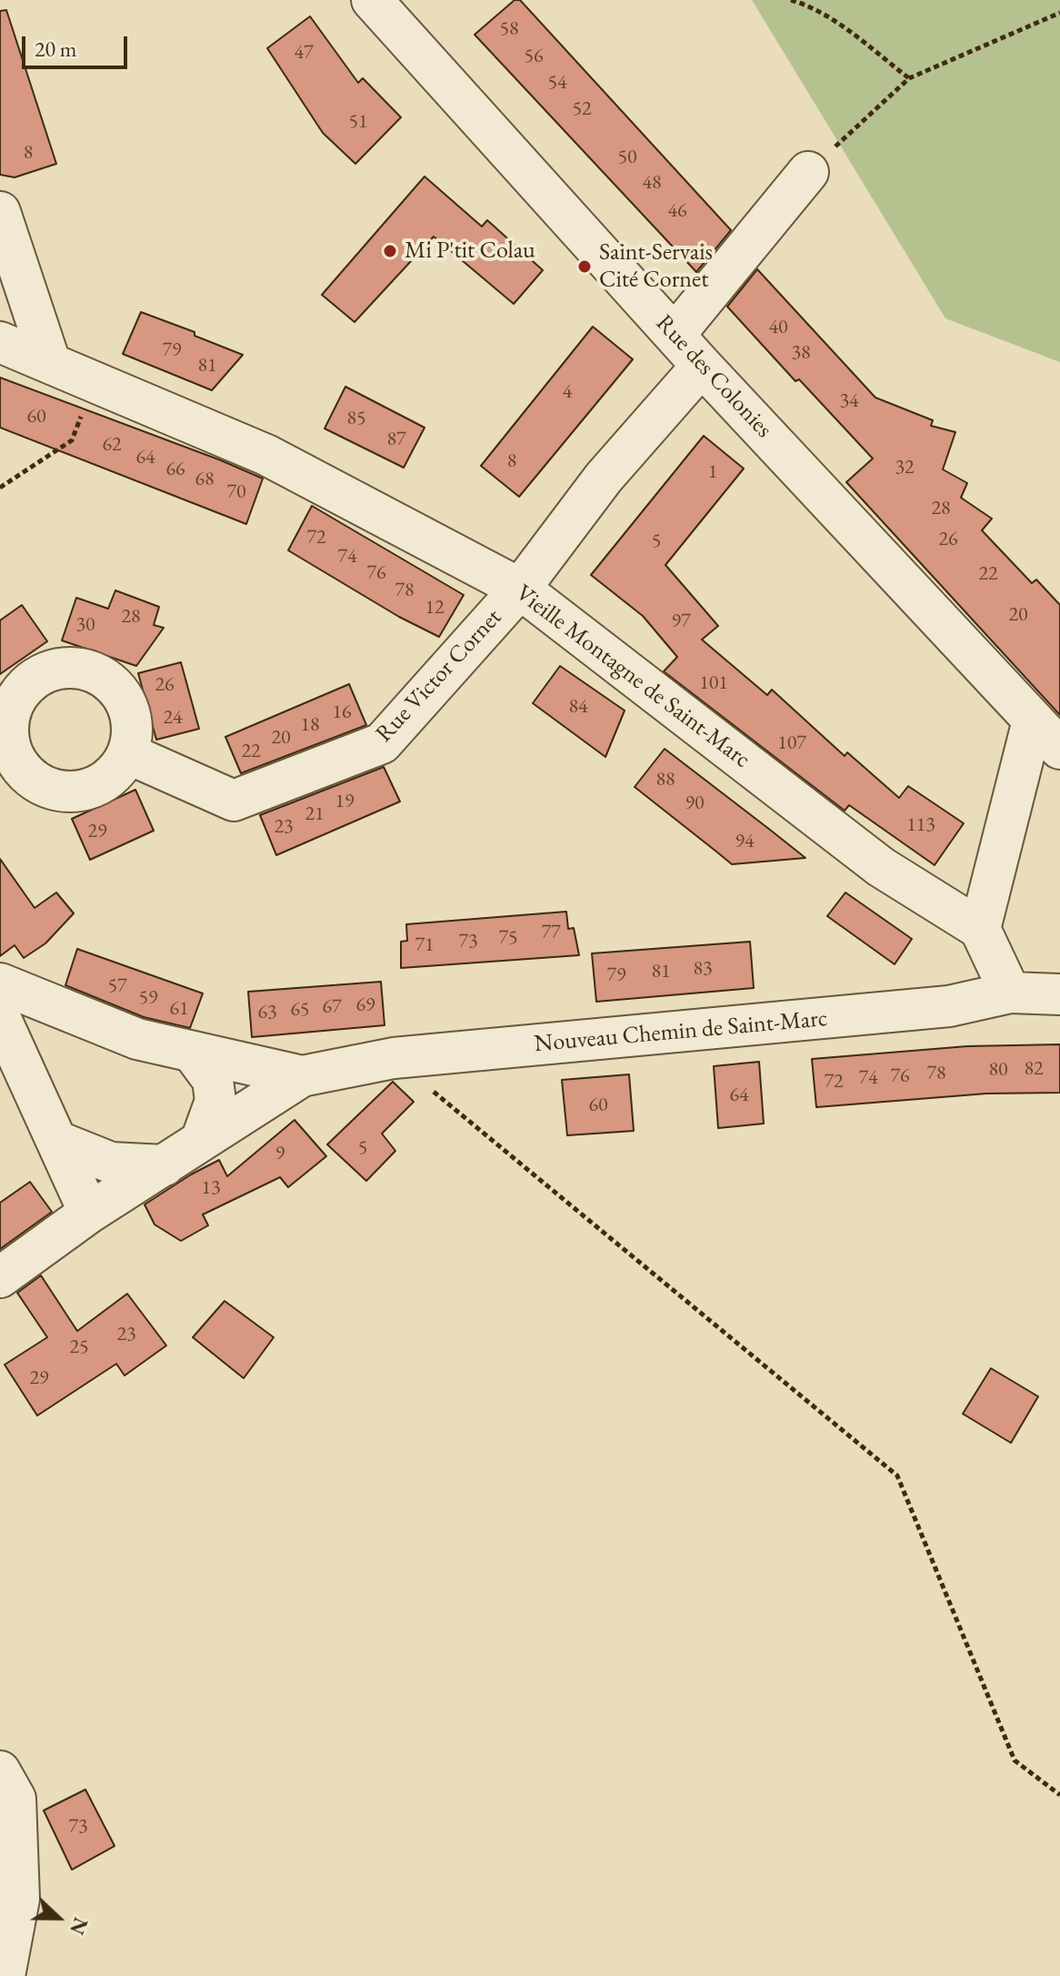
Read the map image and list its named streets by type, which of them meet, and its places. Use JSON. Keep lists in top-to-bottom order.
{
  "streets": {
    "street": [
      "Rue des Colonies",
      "Rue Victor Cornet",
      "Vieille Montagne de Saint-Marc",
      "Nouveau Chemin de Saint-Marc"
    ]
  },
  "crossings": [
    ["Rue des Colonies", "Rue Victor Cornet"],
    ["Rue Victor Cornet", "Vieille Montagne de Saint-Marc"]
  ],
  "places": ["Mi P'tit Colau", "Saint-Servais Cité Cornet"],
  "house_numbers": [
    "58",
    "47",
    "56",
    "54",
    "52",
    "51",
    "8",
    "50",
    "48",
    "46",
    "40",
    "79",
    "38",
    "81",
    "4",
    "34",
    "60",
    "85",
    "87",
    "62",
    "64",
    "8",
    "32",
    "66",
    "1",
    "68",
    "70",
    "28",
    "72",
    "26",
    "5",
    "74",
    "76",
    "22",
    "78",
    "12",
    "20",
    "28",
    "97",
    "30",
    "101",
    "26",
    "84",
    "16",
    "24",
    "18",
    "20",
    "107",
    "22",
    "88",
    "19",
    "90",
    "21",
    "113",
    "23",
    "29",
    "94",
    "77",
    "75",
    "73",
    "71",
    "83",
    "81",
    "79",
    "57",
    "59",
    "69",
    "67",
    "61",
    "65",
    "63",
    "82",
    "80",
    "78",
    "76",
    "74",
    "72",
    "64",
    "60",
    "5",
    "9",
    "13",
    "23",
    "25",
    "29",
    "73"
  ],
  "scale_bar": "20 m",
  "north": "right"
}
